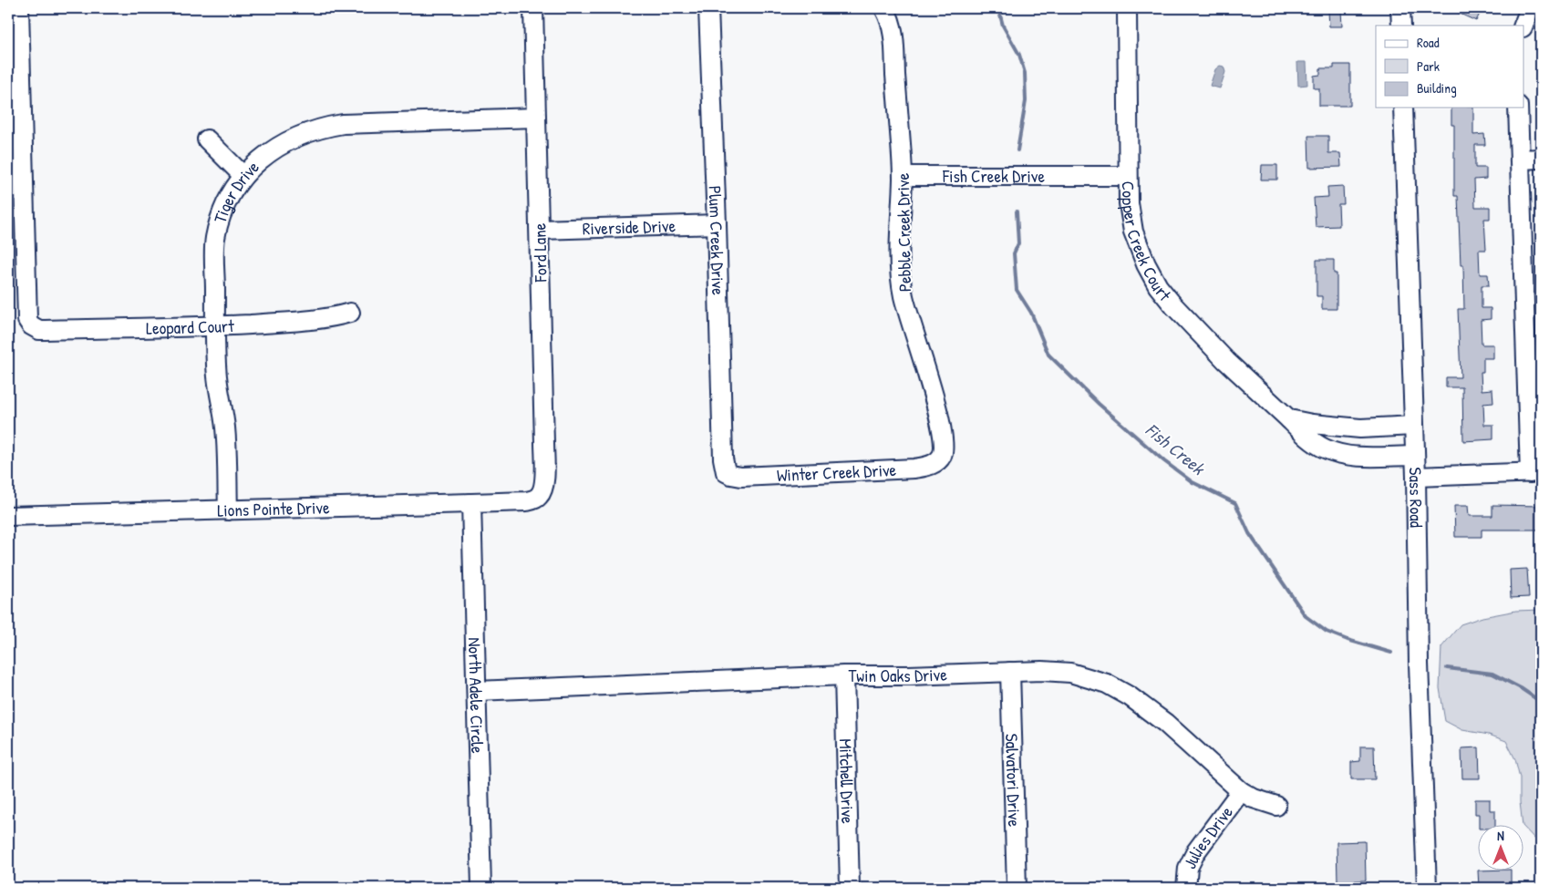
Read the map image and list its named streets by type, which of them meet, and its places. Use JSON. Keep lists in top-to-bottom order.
{
  "streets": {
    "street": [
      "Fish Creek Drive",
      "Tiger Drive",
      "Riverside Drive",
      "Pebble Creek Drive",
      "Copper Creek Court",
      "Plum Creek Drive",
      "Ford Lane",
      "Leopard Court",
      "Winter Creek Drive",
      "Sass Road",
      "Lions Pointe Drive",
      "Twin Oaks Drive",
      "North Adele Circle",
      "Salvatori Drive",
      "Mitchell Drive",
      "Julies Drive"
    ]
  },
  "crossings": [
    ["Fish Creek Drive", "Pebble Creek Drive"],
    ["Fish Creek Drive", "Copper Creek Court"],
    ["Tiger Drive", "Ford Lane"],
    ["Tiger Drive", "Leopard Court"],
    ["Tiger Drive", "Lions Pointe Drive"],
    ["Riverside Drive", "Plum Creek Drive"],
    ["Riverside Drive", "Ford Lane"],
    ["Pebble Creek Drive", "Winter Creek Drive"],
    ["Copper Creek Court", "Sass Road"],
    ["Plum Creek Drive", "Winter Creek Drive"],
    ["Ford Lane", "Lions Pointe Drive"],
    ["Lions Pointe Drive", "North Adele Circle"],
    ["Twin Oaks Drive", "North Adele Circle"],
    ["Twin Oaks Drive", "Salvatori Drive"],
    ["Twin Oaks Drive", "Mitchell Drive"],
    ["Twin Oaks Drive", "Julies Drive"]
  ],
  "water": ["Fish Creek"],
  "legend": ["Road", "Park", "Building"],
  "north": "top"
}
